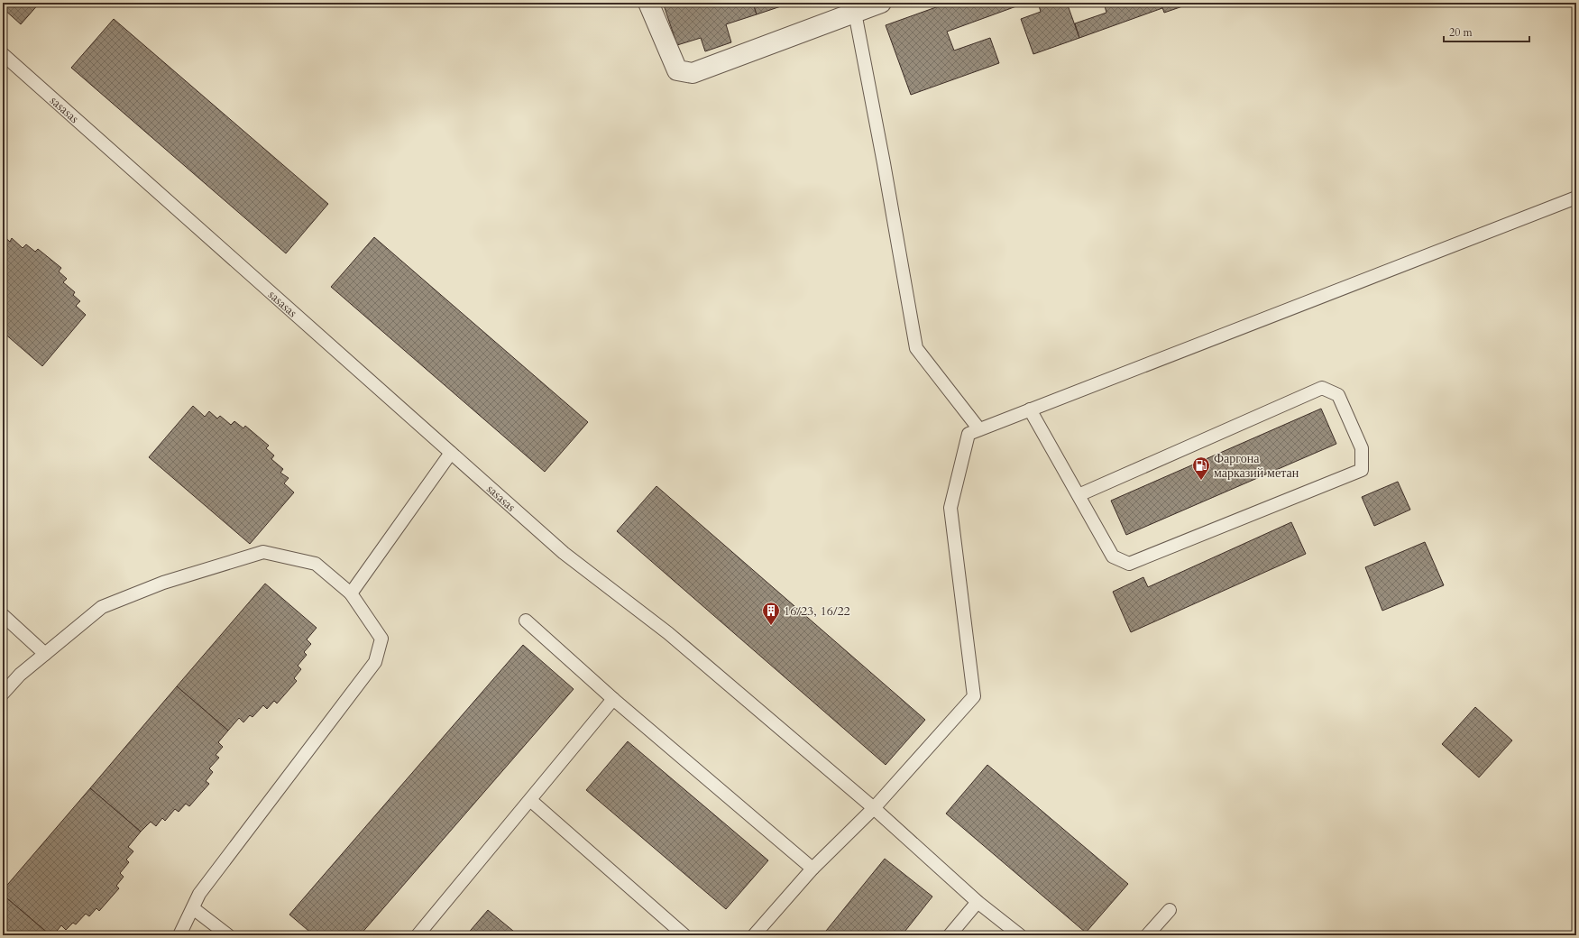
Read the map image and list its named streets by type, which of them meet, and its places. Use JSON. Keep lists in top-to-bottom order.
{
  "streets": {
    "lane": ["sasasas"]
  },
  "places": {
    "fuel station": ["Фаргона марказий метан"],
    "building": ["16/23, 16/22"]
  },
  "scale_bar": "20 m"
}
